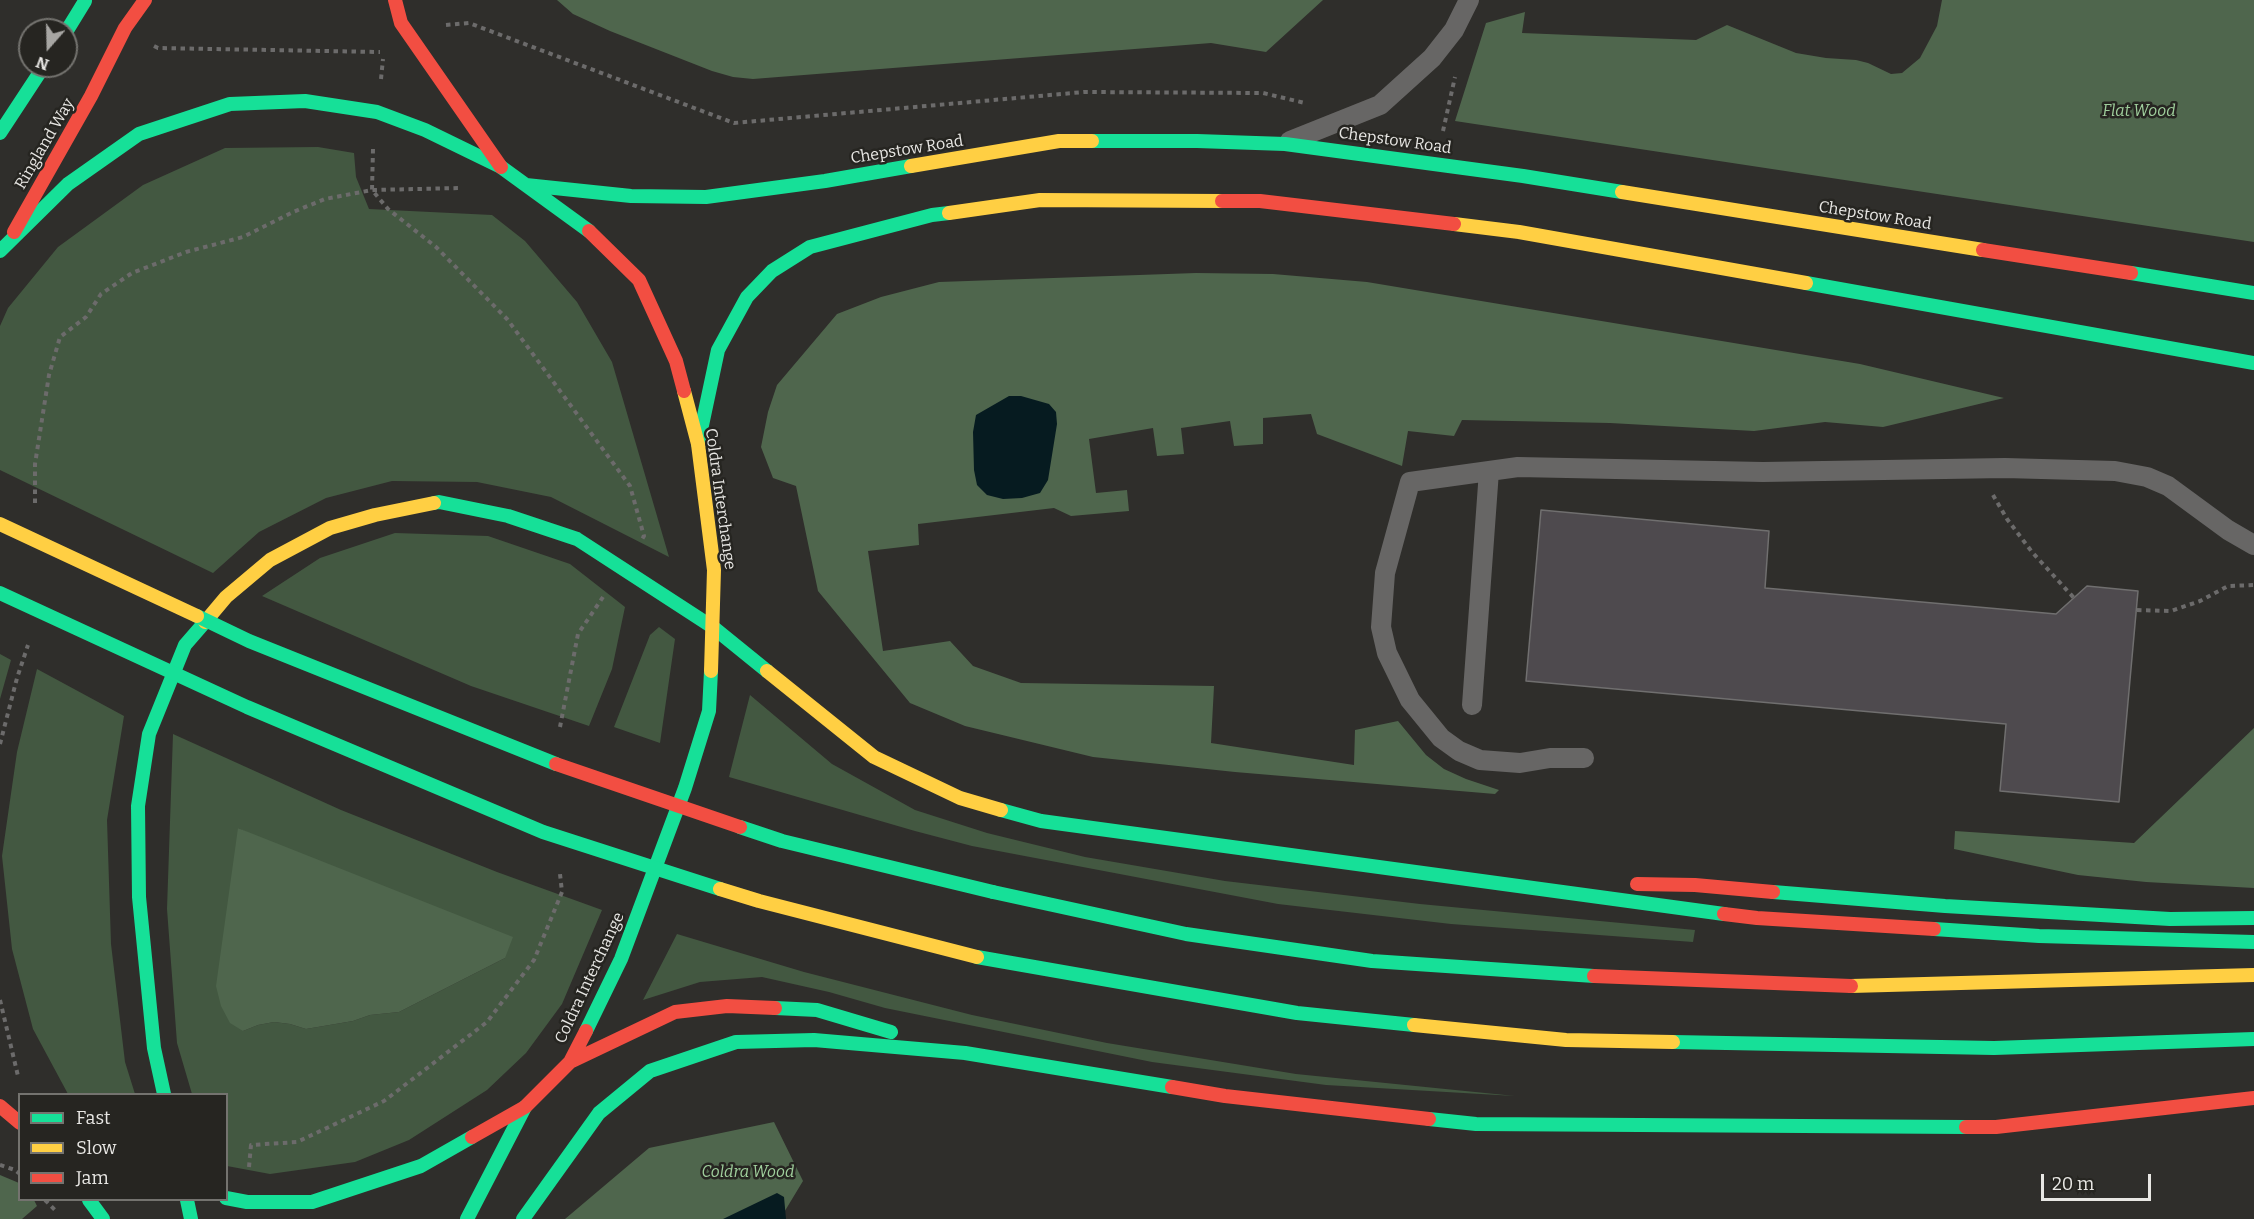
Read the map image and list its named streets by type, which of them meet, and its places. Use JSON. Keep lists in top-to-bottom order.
{
  "streets": {
    "main road": ["Chepstow Road", "Ringland Way", "Coldra Interchange"]
  },
  "crossings": [
    ["Chepstow Road", "Coldra Interchange"],
    ["Ringland Way", "Coldra Interchange"]
  ],
  "parks": ["Flat Wood", "Coldra Wood"],
  "legend": ["Fast", "Slow", "Jam"],
  "scale_bar": "20 m",
  "north": "bottom"
}
